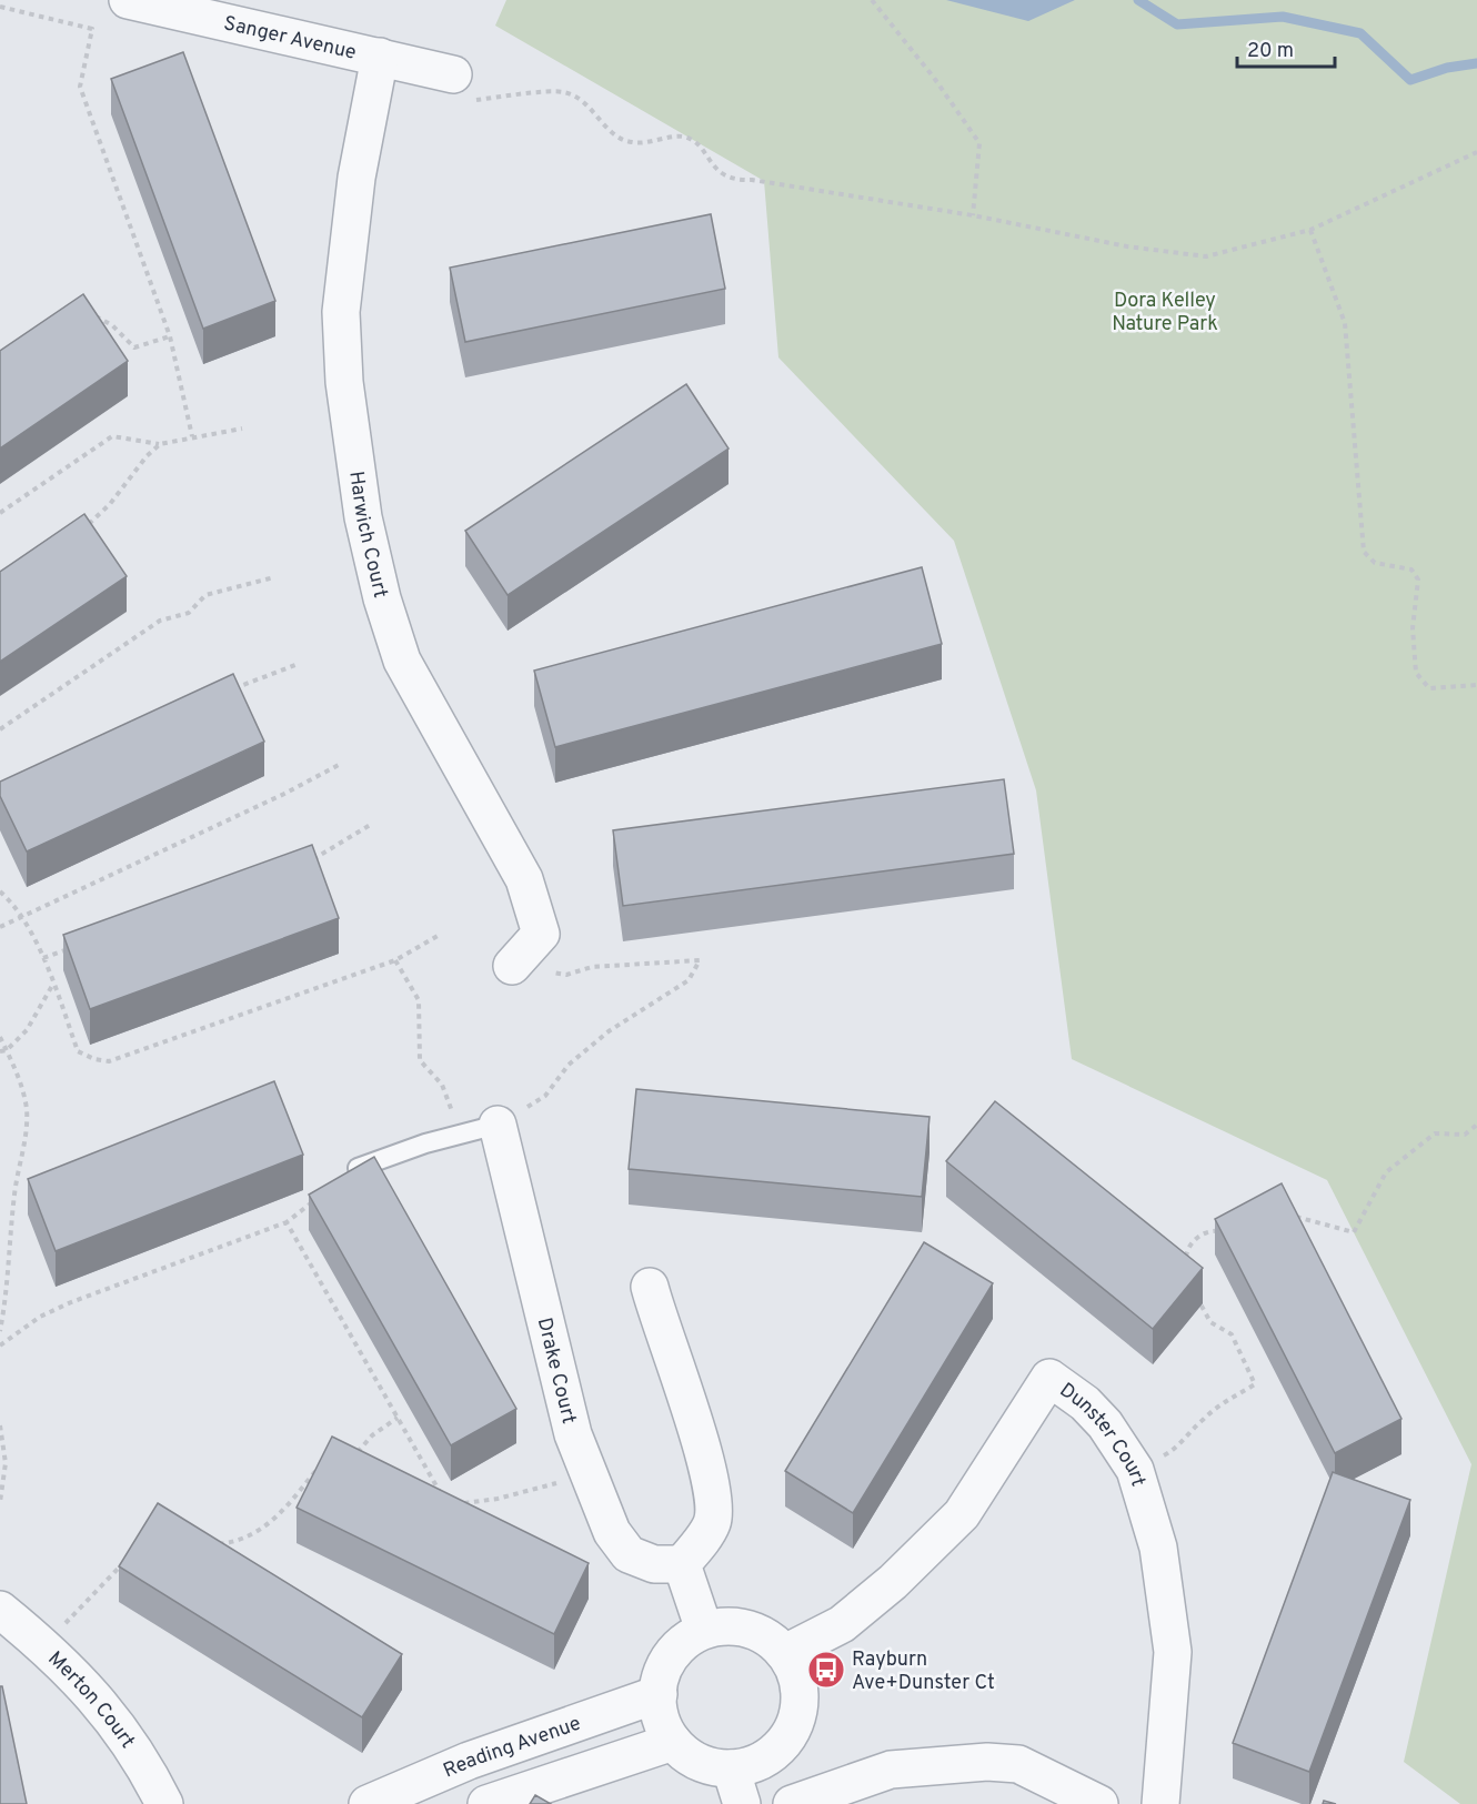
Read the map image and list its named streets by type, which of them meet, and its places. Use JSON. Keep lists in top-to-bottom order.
{
  "streets": {
    "street": [
      "Sanger Avenue",
      "Harwich Court",
      "Drake Court",
      "Dunster Court",
      "Merton Court",
      "Reading Avenue"
    ]
  },
  "crossings": [
    ["Sanger Avenue", "Harwich Court"],
    ["Dunster Court", "Reading Avenue"]
  ],
  "parks": ["Dora Kelley Nature Park"],
  "places": {
    "bus stop": ["Rayburn Ave+Dunster Ct"]
  },
  "scale_bar": "20 m"
}
